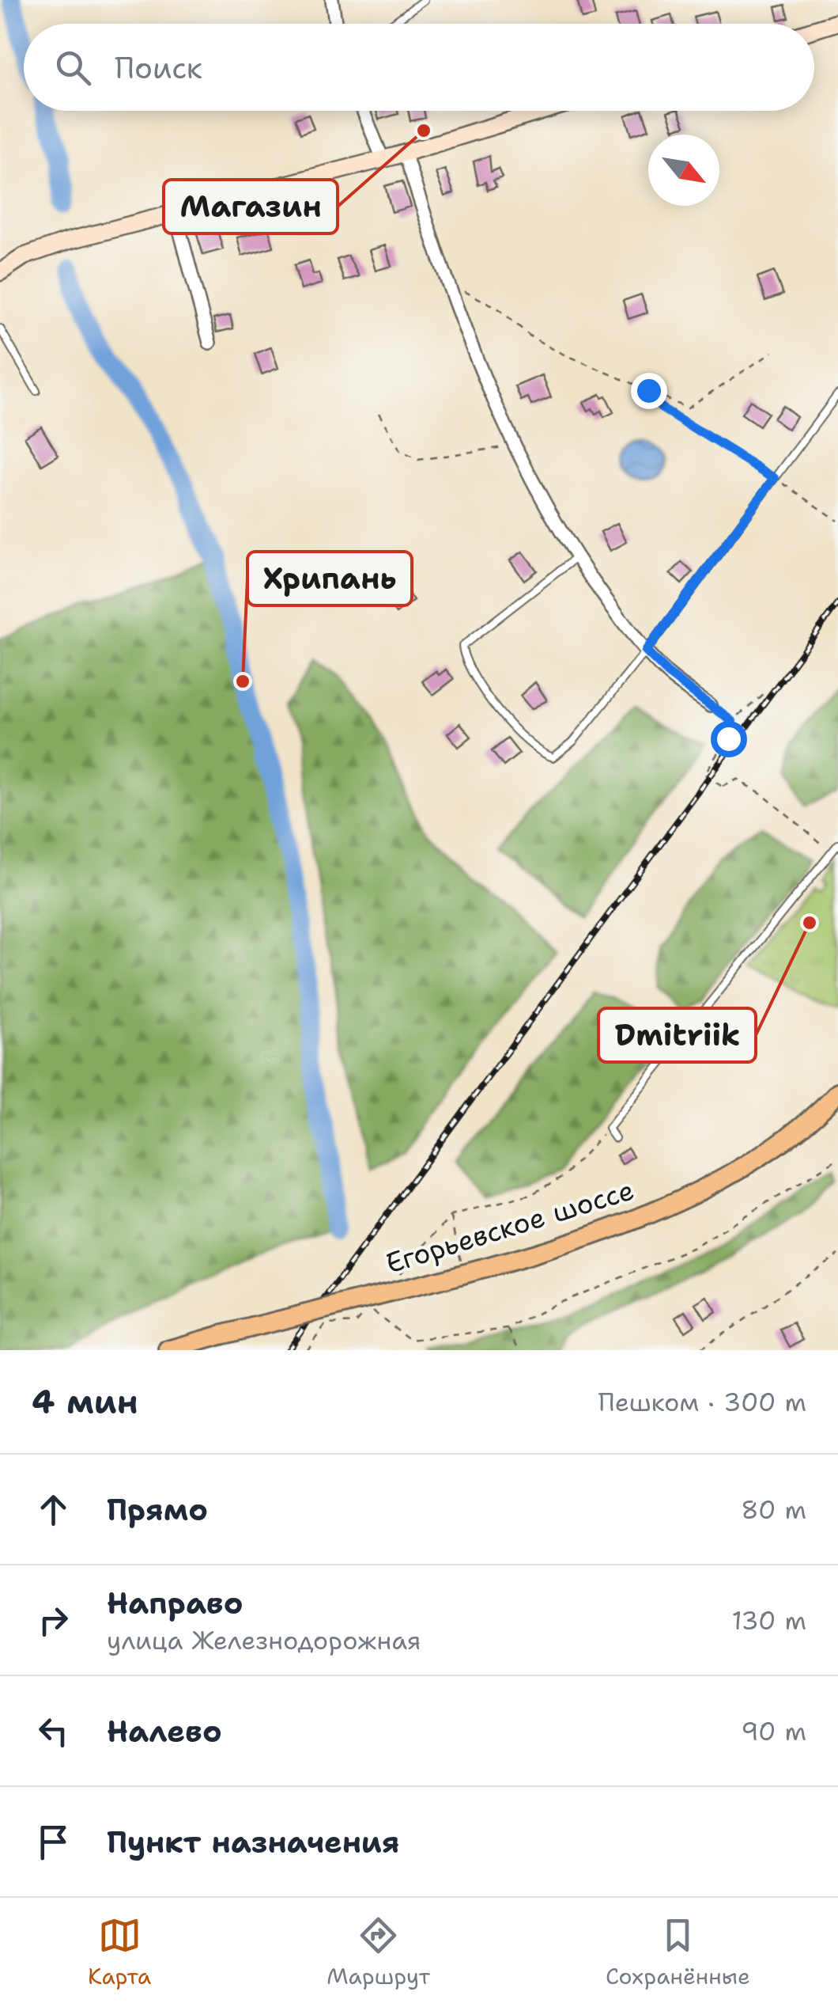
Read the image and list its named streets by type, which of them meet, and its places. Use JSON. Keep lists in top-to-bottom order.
{
  "streets": {
    "main road": ["Егорьевское шоссе"]
  },
  "places": ["Магазин", "Хрипань", "Dmitriik"],
  "north": "bottom right",
  "page": {
    "search": "Поиск",
    "heading": ["4 мин", "Пешком · 300 m"],
    "list": [
      ["Прямо", "80 m"],
      ["Направо", "улица Железнодорожная", "130 m"],
      ["Налево", "90 m"],
      "Пункт назначения"
    ],
    "nav": ["Карта", "Маршрут", "Сохранённые"]
  }
}
